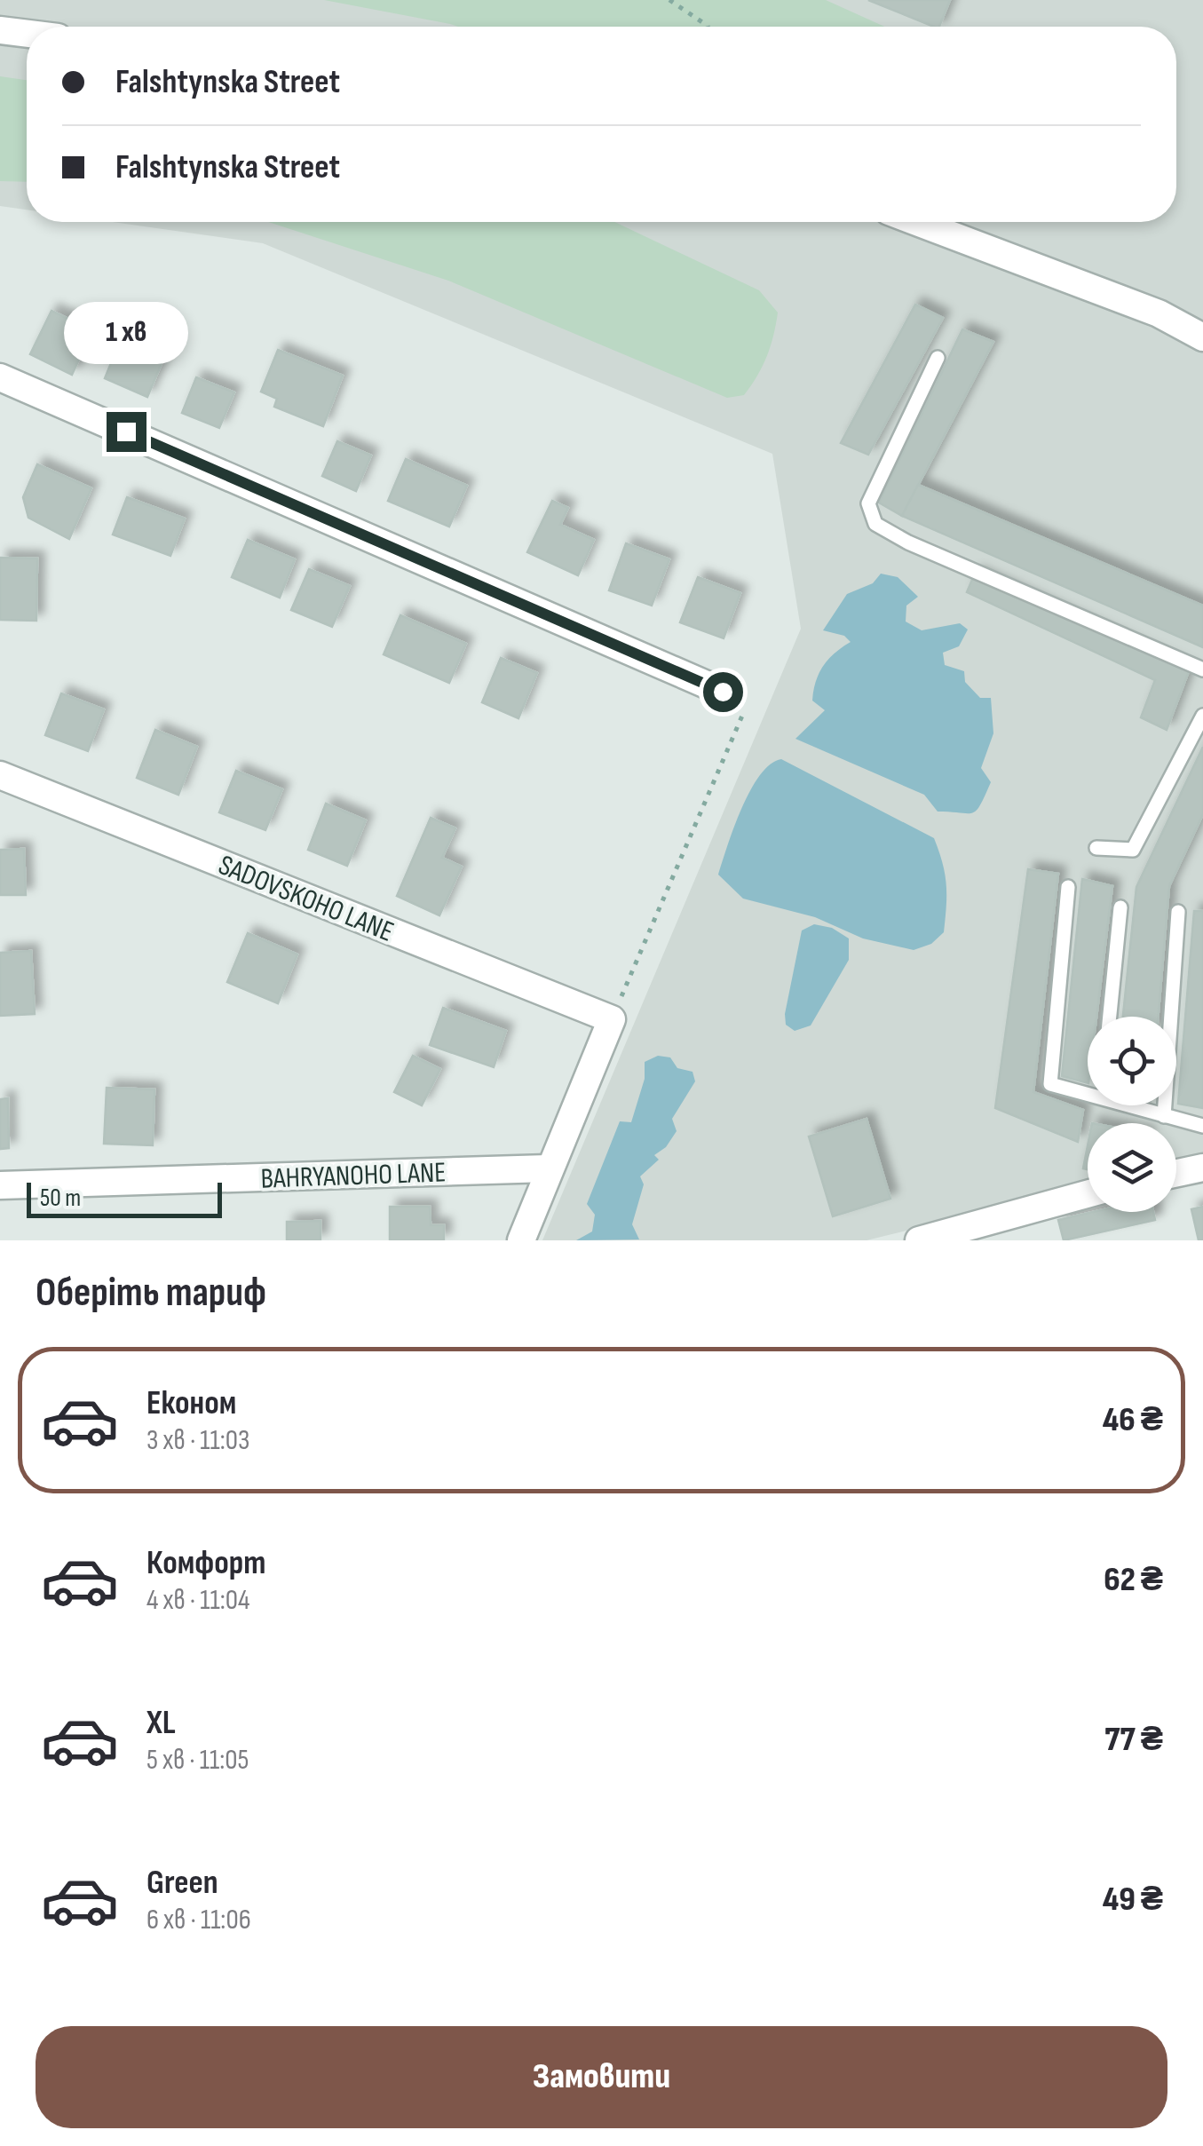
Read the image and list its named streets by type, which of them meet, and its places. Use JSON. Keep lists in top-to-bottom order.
{
  "streets": {
    "street": ["SADOVSKOHO LANE", "BAHRYANOHO LANE"]
  },
  "scale_bar": "50 m",
  "page": {
    "banner": ["Falshtynska Street", "Falshtynska Street"],
    "bubble": "1 хв",
    "scale": "50 m",
    "heading": "Оберіть тариф",
    "list": [
      {
        "name": "Економ",
        "note": "3 хв · 11:03",
        "value": "46 ₴"
      },
      {
        "name": "Комфорт",
        "note": "4 хв · 11:04",
        "value": "62 ₴"
      },
      {
        "name": "XL",
        "note": "5 хв · 11:05",
        "value": "77 ₴"
      },
      {
        "name": "Green",
        "note": "6 хв · 11:06",
        "value": "49 ₴"
      }
    ],
    "buttons": "Замовити"
  }
}
